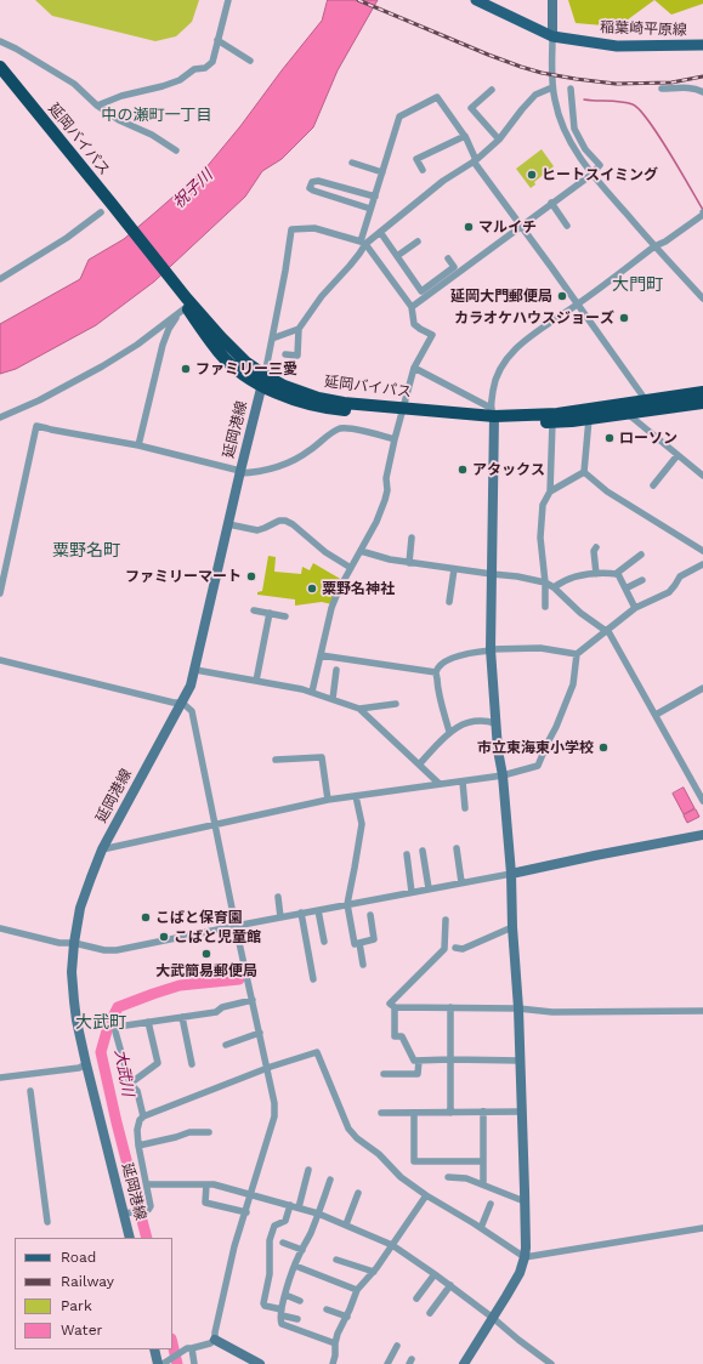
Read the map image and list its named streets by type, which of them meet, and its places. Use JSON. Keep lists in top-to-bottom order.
{
  "streets": {
    "highway": ["延岡バイパス"],
    "main road": ["稲葉崎平原線"],
    "street": ["延岡港線"]
  },
  "crossings": [
    ["延岡バイパス", "延岡港線"]
  ],
  "districts": [
    "中の瀬町一丁目",
    "大門町",
    "粟野名町",
    "大武町"
  ],
  "water": ["祝子川", "大武川"],
  "places": [
    "ヒートスイミング",
    "マルイチ",
    "延岡大門郵便局",
    "カラオケハウスジョーズ",
    "ファミリー三愛",
    "ローソン",
    "アタックス",
    "ファミリーマート",
    "粟野名神社",
    "市立東海東小学校",
    "こばと保育園",
    "こばと児童館",
    "大武簡易郵便局"
  ],
  "legend": [
    "Road",
    "Railway",
    "Park",
    "Water"
  ]
}
